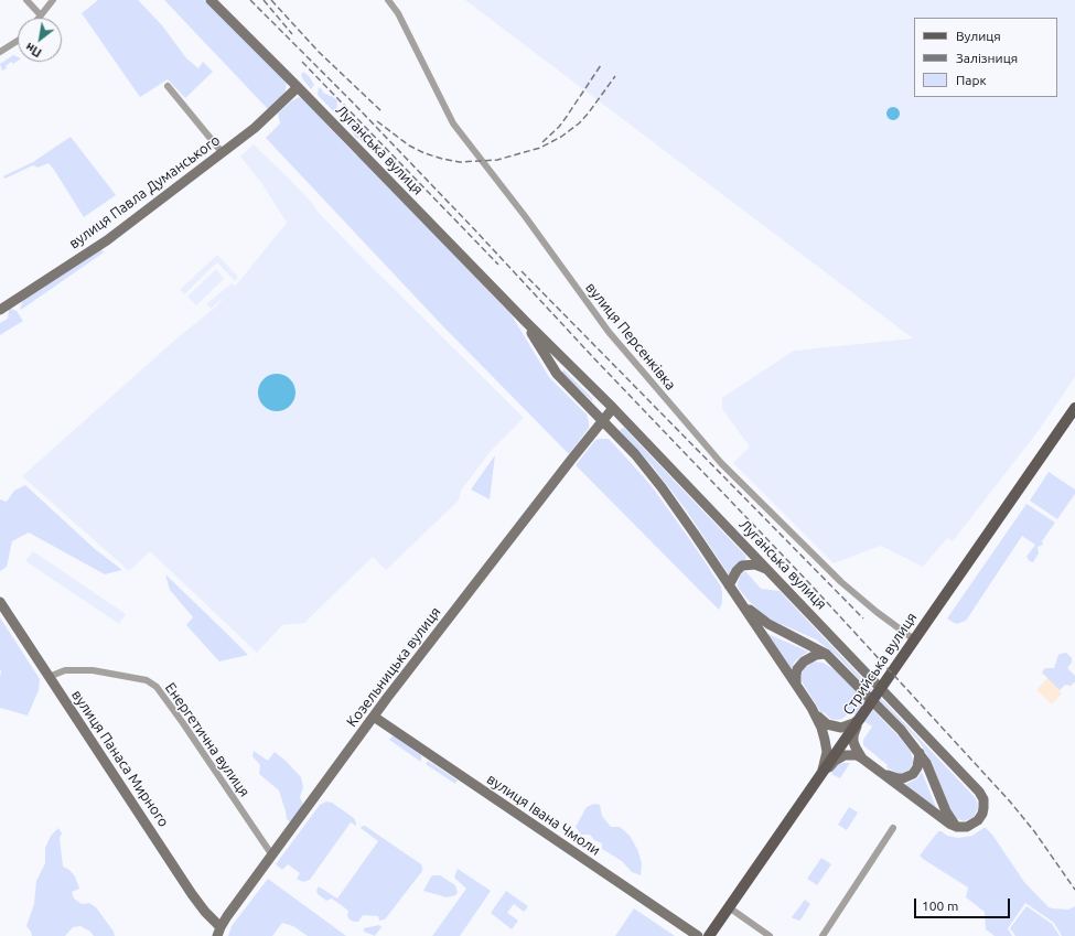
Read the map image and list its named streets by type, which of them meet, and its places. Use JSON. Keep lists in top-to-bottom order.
{
  "streets": {
    "main road": [
      "Луганська вулиця",
      "вулиця Павла Думанського",
      "Стрийська вулиця",
      "Козельницька вулиця",
      "вулиця Панаса Мирного",
      "вулиця Івана Чмоли"
    ],
    "street": ["вулиця Персенківка", "Енергетична вулиця"]
  },
  "crossings": [
    ["Луганська вулиця", "вулиця Павла Думанського"],
    ["Луганська вулиця", "Стрийська вулиця"],
    ["Луганська вулиця", "Козельницька вулиця"],
    ["вулиця Персенківка", "Стрийська вулиця"],
    ["Козельницька вулиця", "Енергетична вулиця"],
    ["Козельницька вулиця", "вулиця Панаса Мирного"],
    ["Козельницька вулиця", "вулиця Івана Чмоли"],
    ["Енергетична вулиця", "вулиця Панаса Мирного"]
  ],
  "legend": ["Вулиця", "Залізниця", "Парк"],
  "scale_bar": "100 m",
  "north": "bottom left"
}
